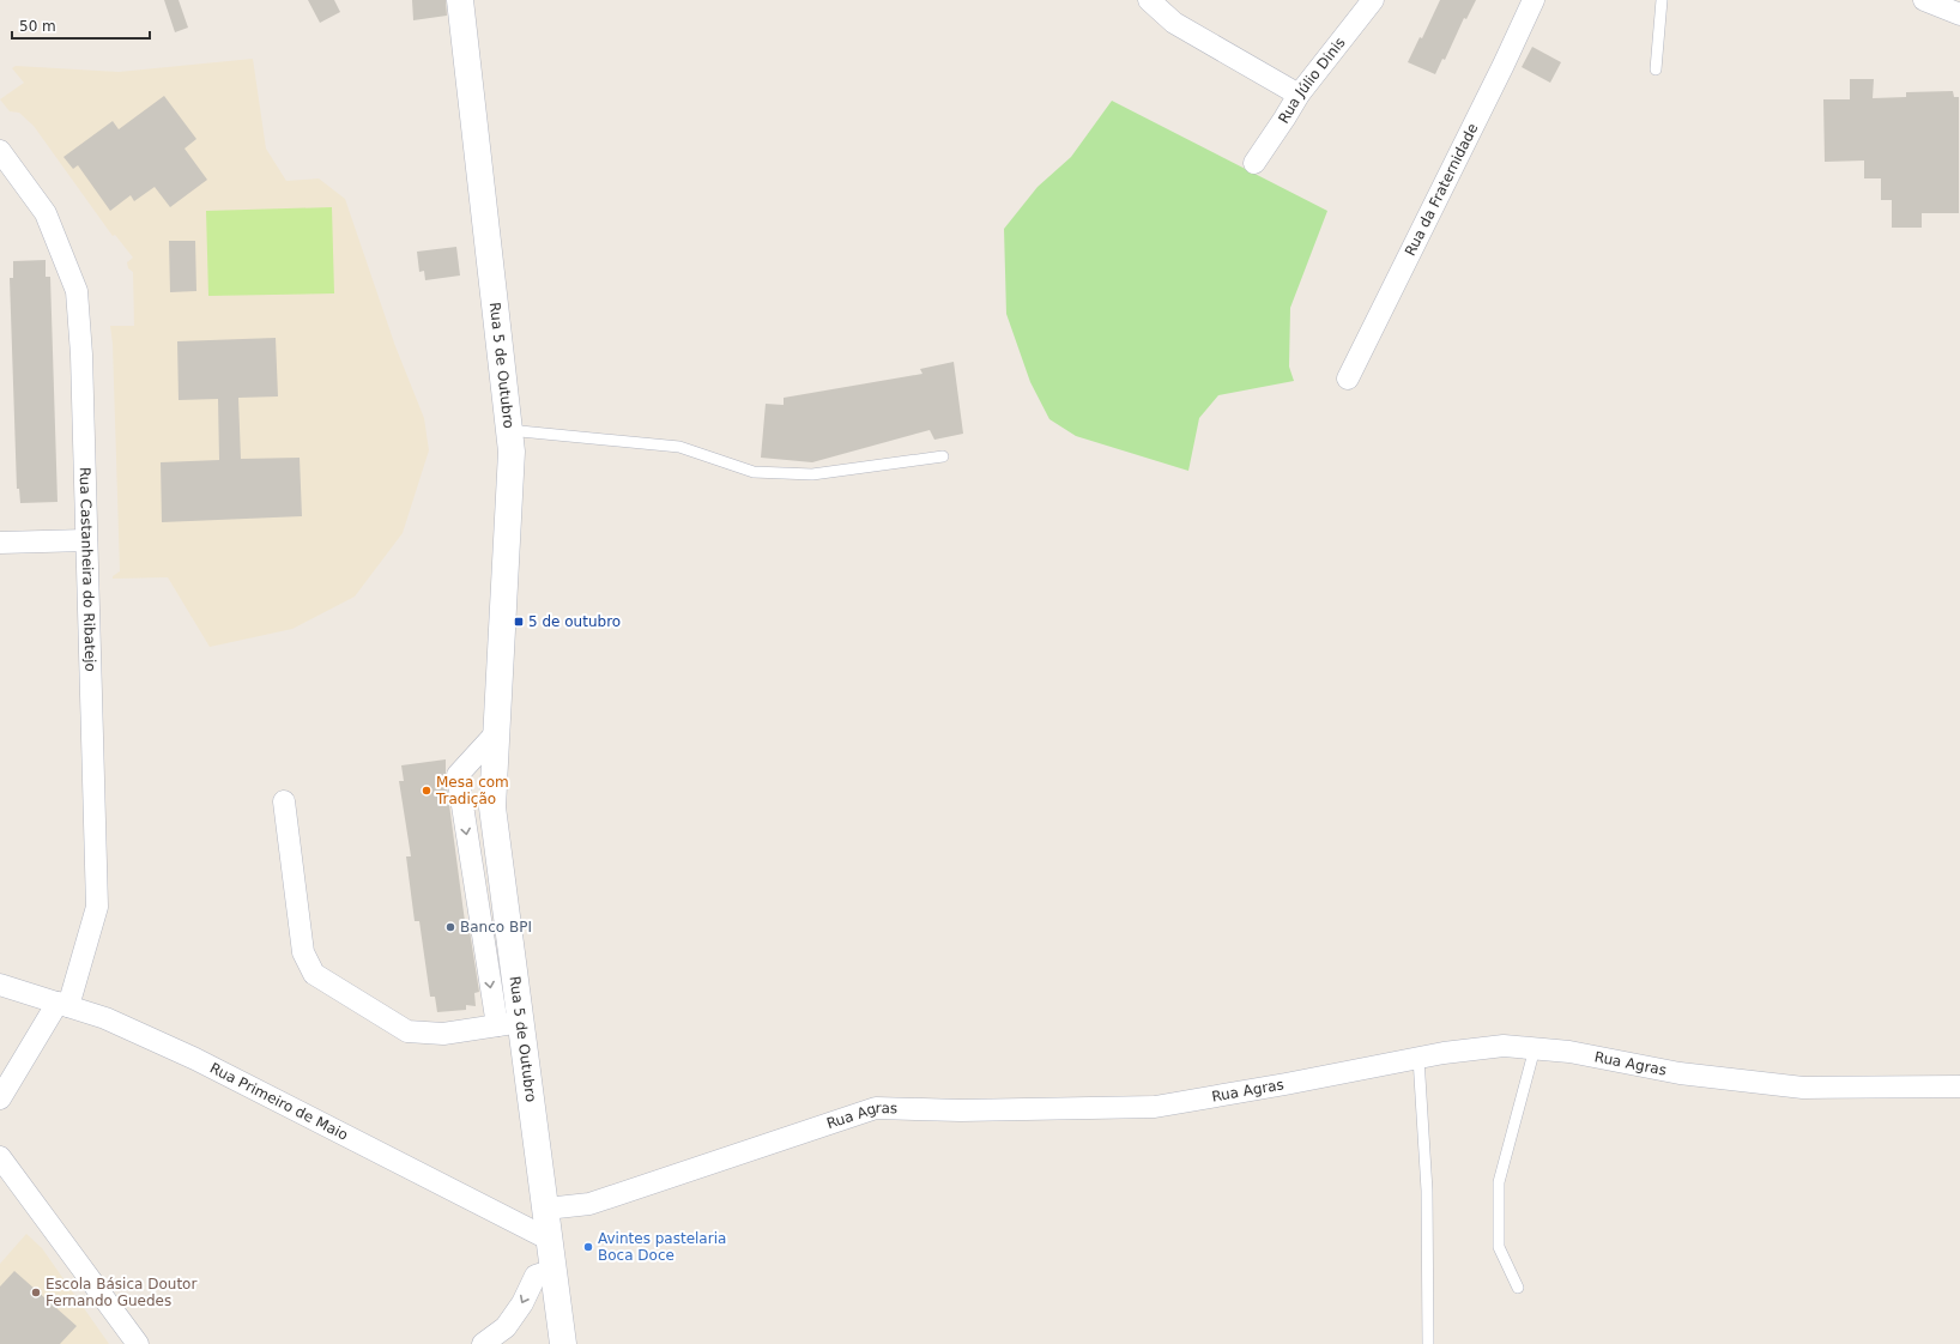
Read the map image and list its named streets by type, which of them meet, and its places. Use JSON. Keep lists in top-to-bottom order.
{
  "streets": {
    "street": [
      "Rua Júlio Dinis",
      "Rua da Fraternidade",
      "Rua 5 de Outubro",
      "Rua Castanheira do Ribatejo",
      "Rua Agras",
      "Rua Primeiro de Maio"
    ]
  },
  "crossings": [
    ["Rua 5 de Outubro", "Rua Agras"],
    ["Rua 5 de Outubro", "Rua Primeiro de Maio"],
    ["Rua Castanheira do Ribatejo", "Rua Primeiro de Maio"]
  ],
  "places": {
    "transit": ["5 de outubro"],
    "other": [
      "Mesa com Tradição",
      "Banco BPI",
      "Avintes pastelaria Boca Doce",
      "Escola Básica Doutor Fernando Guedes"
    ]
  },
  "scale_bar": "50 m"
}
